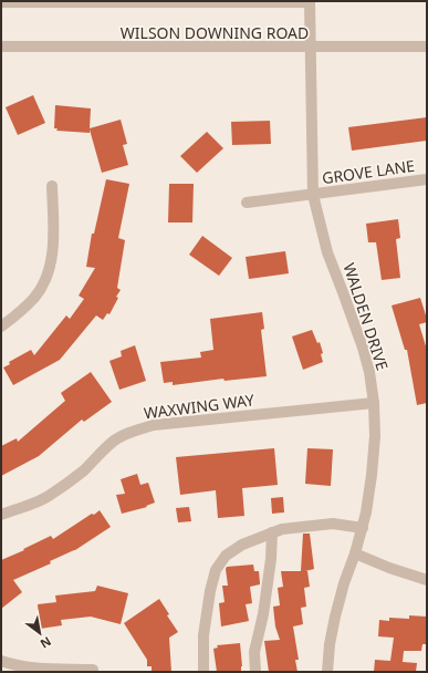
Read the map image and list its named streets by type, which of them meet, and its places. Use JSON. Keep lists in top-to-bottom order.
{
  "streets": {
    "street": [
      "WILSON DOWNING ROAD",
      "GROVE LANE",
      "WALDEN DRIVE",
      "WAXWING WAY"
    ]
  },
  "crossings": [
    ["WILSON DOWNING ROAD", "WALDEN DRIVE"],
    ["GROVE LANE", "WALDEN DRIVE"],
    ["WALDEN DRIVE", "WAXWING WAY"]
  ],
  "north": "bottom right"
}
